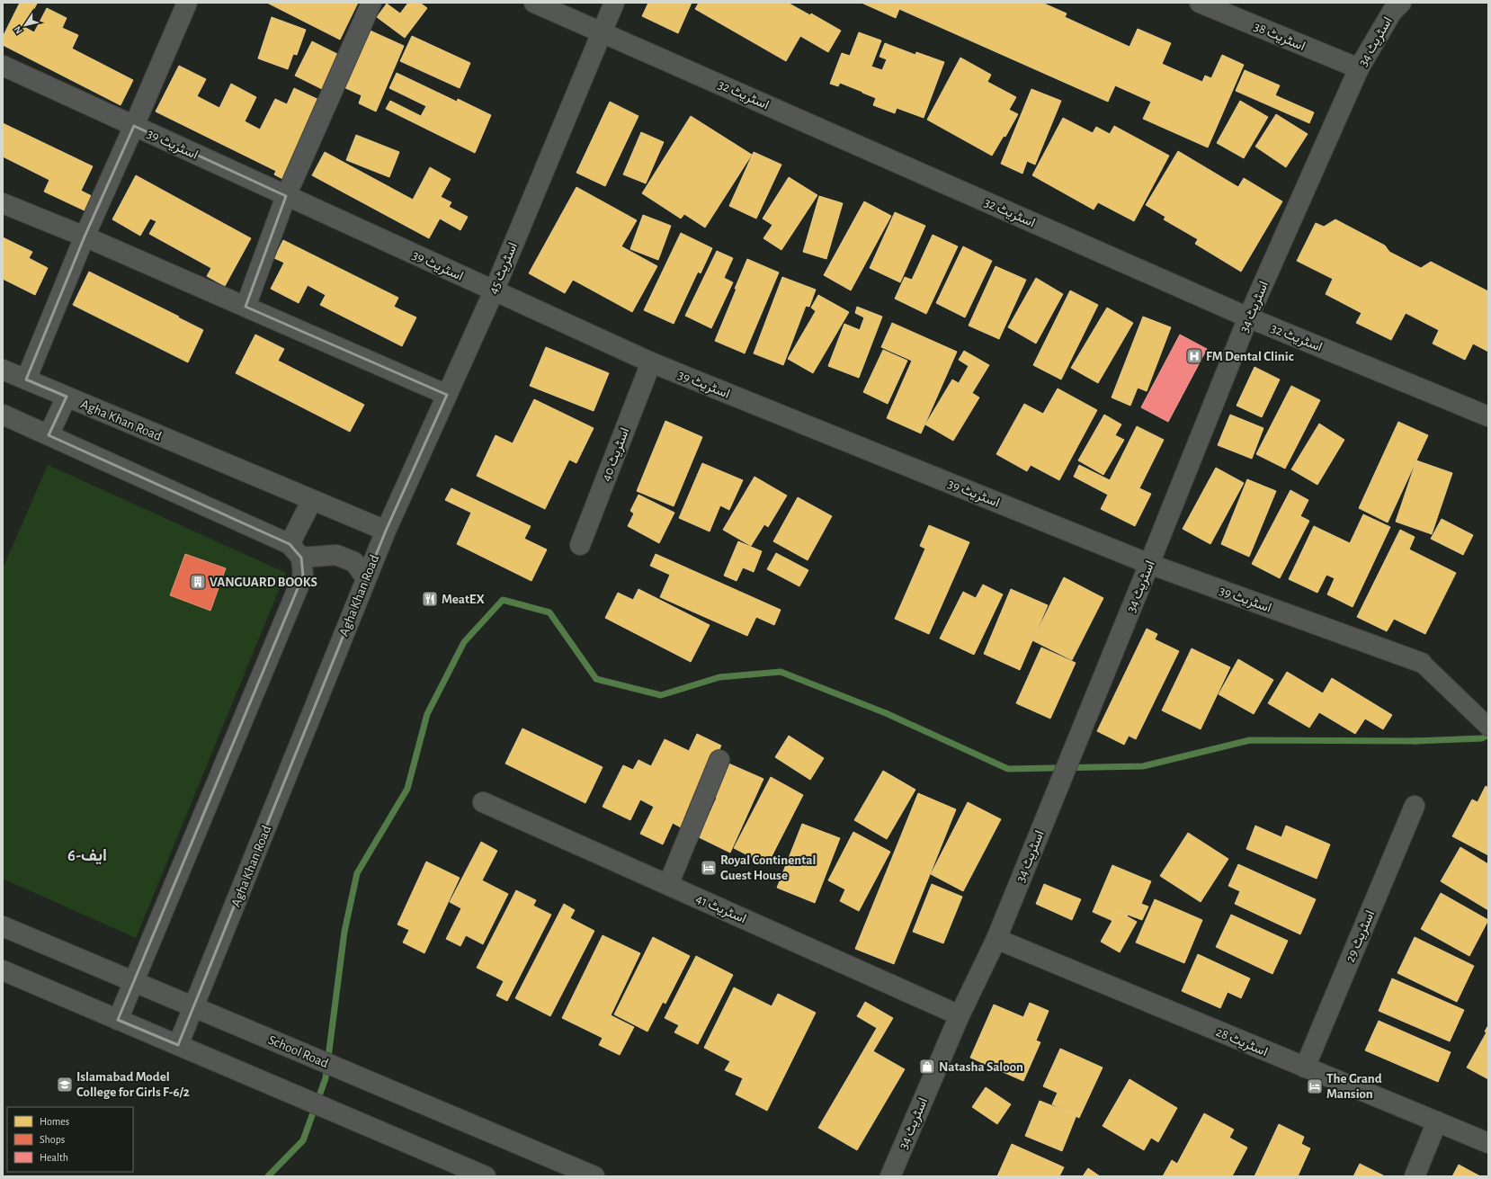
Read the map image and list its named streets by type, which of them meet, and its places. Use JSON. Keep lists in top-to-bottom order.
{
  "streets": {
    "street": [
      "اسٹریٹ 38",
      "اسٹریٹ 34",
      "اسٹریٹ 32",
      "اسٹریٹ 39",
      "اسٹریٹ 45",
      "Agha Khan Road",
      "اسٹریٹ 40",
      "اسٹریٹ 41",
      "اسٹریٹ 29",
      "اسٹریٹ 28",
      "School Road"
    ]
  },
  "crossings": [
    ["اسٹریٹ 38", "اسٹریٹ 34"],
    ["اسٹریٹ 34", "اسٹریٹ 32"],
    ["اسٹریٹ 34", "اسٹریٹ 39"],
    ["اسٹریٹ 34", "اسٹریٹ 41"],
    ["اسٹریٹ 34", "اسٹریٹ 28"],
    ["اسٹریٹ 32", "اسٹریٹ 45"],
    ["اسٹریٹ 39", "اسٹریٹ 45"],
    ["اسٹریٹ 39", "اسٹریٹ 40"],
    ["اسٹریٹ 45", "Agha Khan Road"],
    ["Agha Khan Road", "School Road"],
    ["اسٹریٹ 29", "اسٹریٹ 28"]
  ],
  "districts": ["ایف-6"],
  "places": {
    "hospital": ["FM Dental Clinic"],
    "building": ["VANGUARD BOOKS"],
    "restaurant": ["MeatEX"],
    "hotel": ["Royal Continental Guest House", "The Grand Mansion"],
    "shop": ["Natasha Saloon"],
    "school or university": ["Islamabad Model College for Girls F-6/2"]
  },
  "legend": ["Homes", "Shops", "Health"],
  "north": "bottom left"
}
